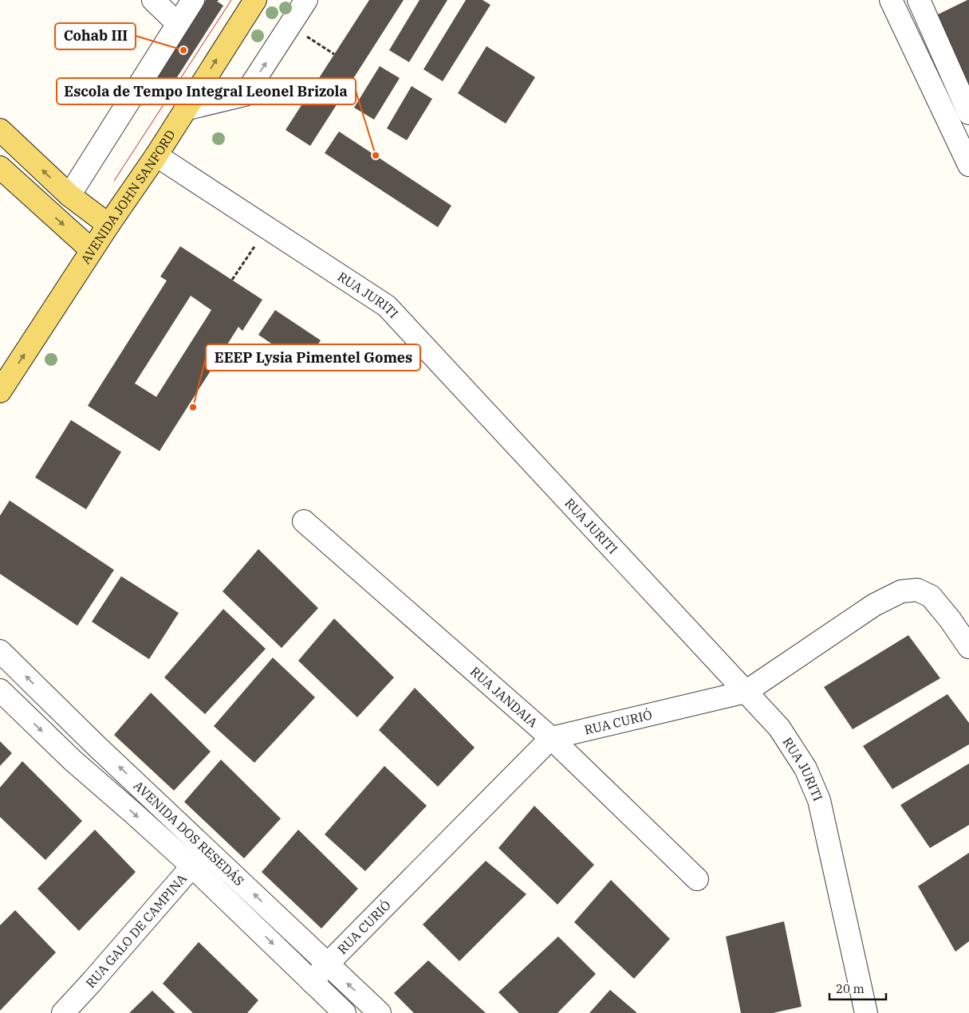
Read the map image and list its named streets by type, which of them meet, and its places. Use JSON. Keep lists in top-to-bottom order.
{
  "streets": {
    "main road": ["AVENIDA JOHN SANFORD"],
    "street": [
      "RUA JURITI",
      "RUA JANDAIA",
      "RUA CURIÓ",
      "AVENIDA DOS RESEDÁS",
      "RUA GALO DE CAMPINA"
    ]
  },
  "crossings": [
    ["AVENIDA JOHN SANFORD", "RUA JURITI"],
    ["RUA JURITI", "RUA CURIÓ"],
    ["RUA JANDAIA", "RUA CURIÓ"],
    ["RUA CURIÓ", "AVENIDA DOS RESEDÁS"],
    ["AVENIDA DOS RESEDÁS", "RUA GALO DE CAMPINA"]
  ],
  "one_way": ["AVENIDA JOHN SANFORD"],
  "places": ["Cohab III", "Escola de Tempo Integral Leonel Brizola", "EEEP Lysia Pimentel Gomes"],
  "scale_bar": "20 m"
}
